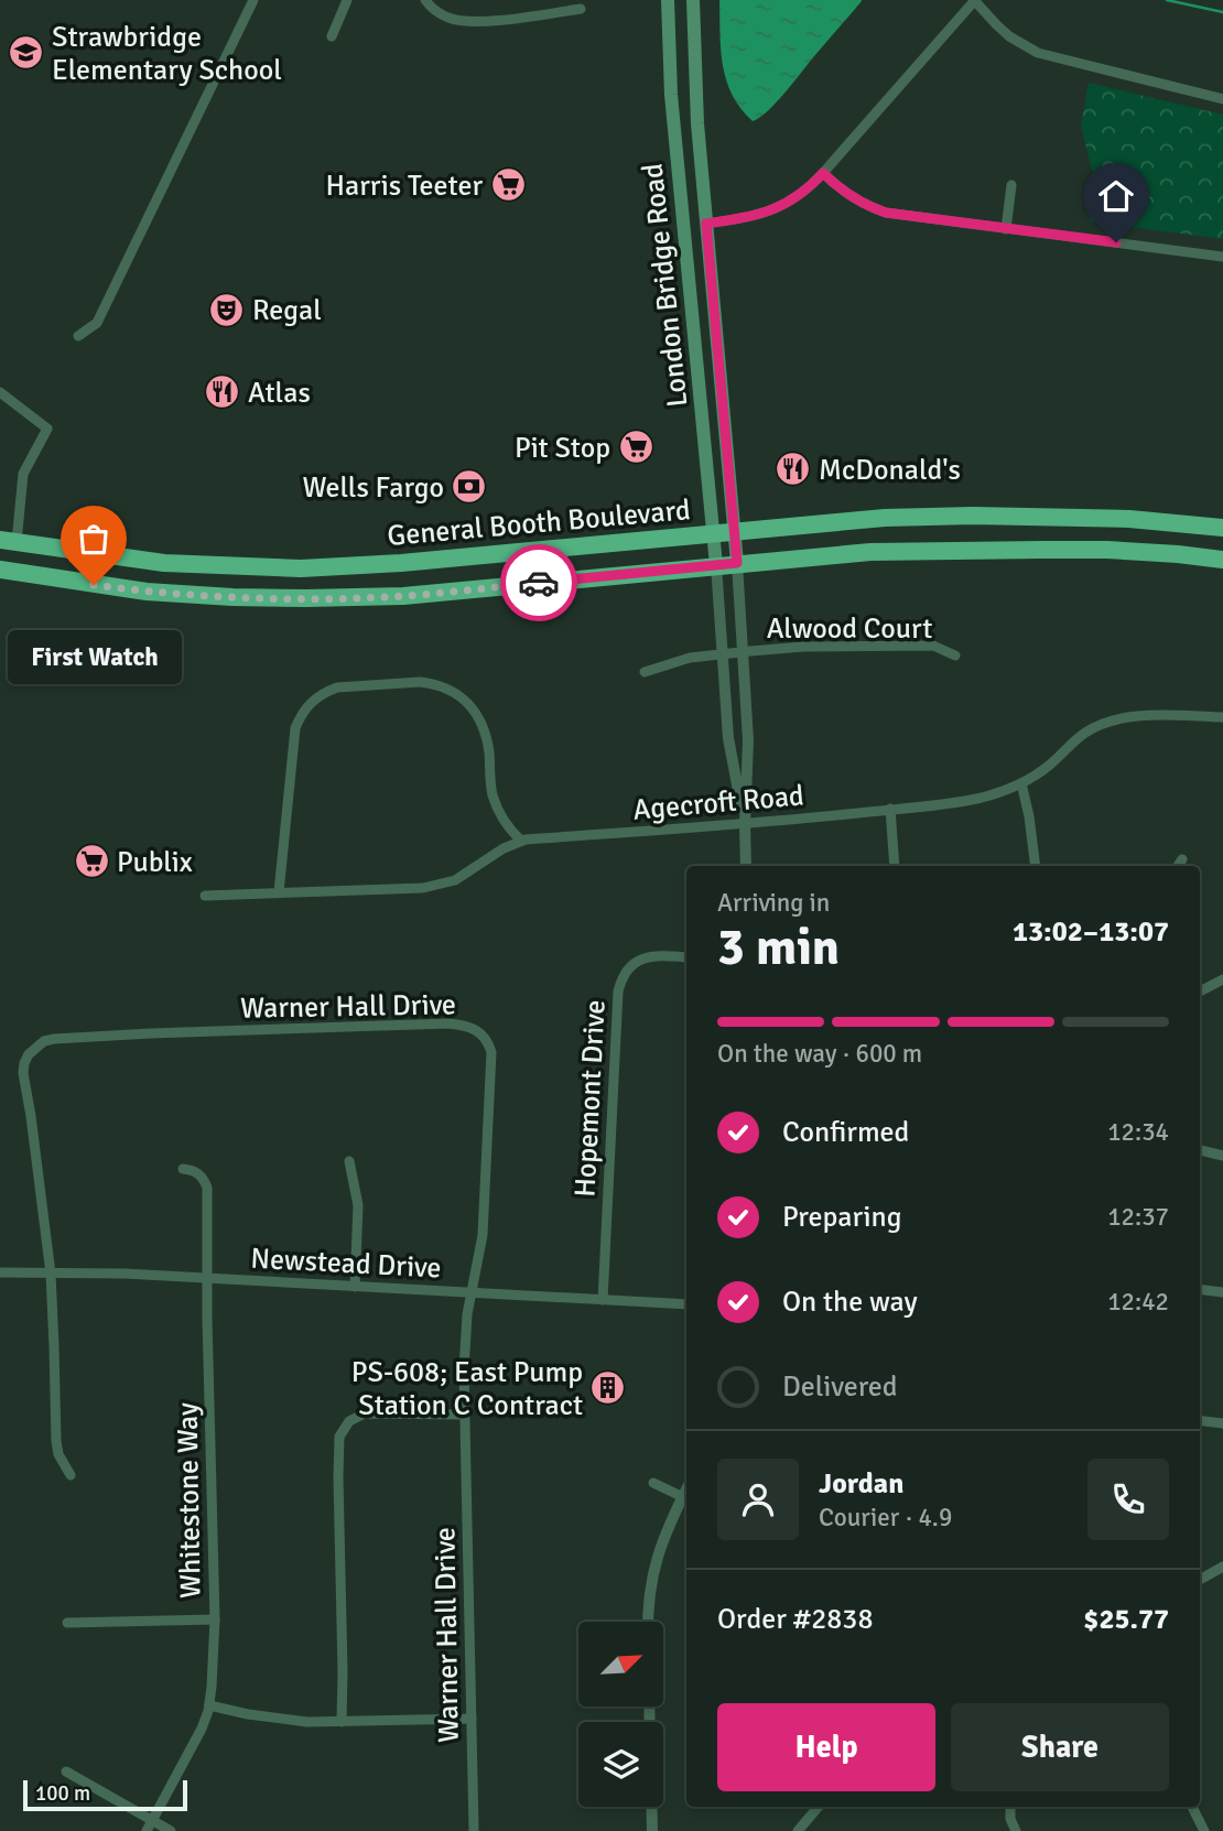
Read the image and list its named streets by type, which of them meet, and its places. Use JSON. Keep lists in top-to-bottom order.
{
  "streets": {
    "highway": ["General Booth Boulevard"],
    "main road": ["London Bridge Road"],
    "street": [
      "Alwood Court",
      "Agecroft Road",
      "Warner Hall Drive",
      "Hopemont Drive",
      "Newstead Drive",
      "Whitestone Way"
    ]
  },
  "crossings": [
    ["London Bridge Road", "General Booth Boulevard"],
    ["Warner Hall Drive", "Newstead Drive"],
    ["Hopemont Drive", "Newstead Drive"],
    ["Newstead Drive", "Whitestone Way"]
  ],
  "places": {
    "school or university": ["Strawbridge Elementary School"],
    "supermarket": ["Harris Teeter", "Pit Stop", "Publix"],
    "theatre": ["Regal"],
    "restaurant": ["Atlas", "McDonald's"],
    "bank": ["Wells Fargo"],
    "other": ["First Watch"],
    "building": ["PS-608; East Pump Station C Contract"]
  },
  "scale_bar": "100 m",
  "north": "top right",
  "page": {
    "bubble": "First Watch",
    "heading": ["3 min", "Arriving in", "13:02–13:07"],
    "panel": [
      "Jordan",
      "Courier · 4.9",
      "Order #2838",
      "$25.77"
    ],
    "bar": "On the way · 600 m",
    "list": [
      ["Confirmed", "12:34"],
      ["Preparing", "12:37"],
      ["On the way", "12:42"],
      "Delivered"
    ],
    "buttons": ["Help", "Share"],
    "scale": "100 m"
  }
}
